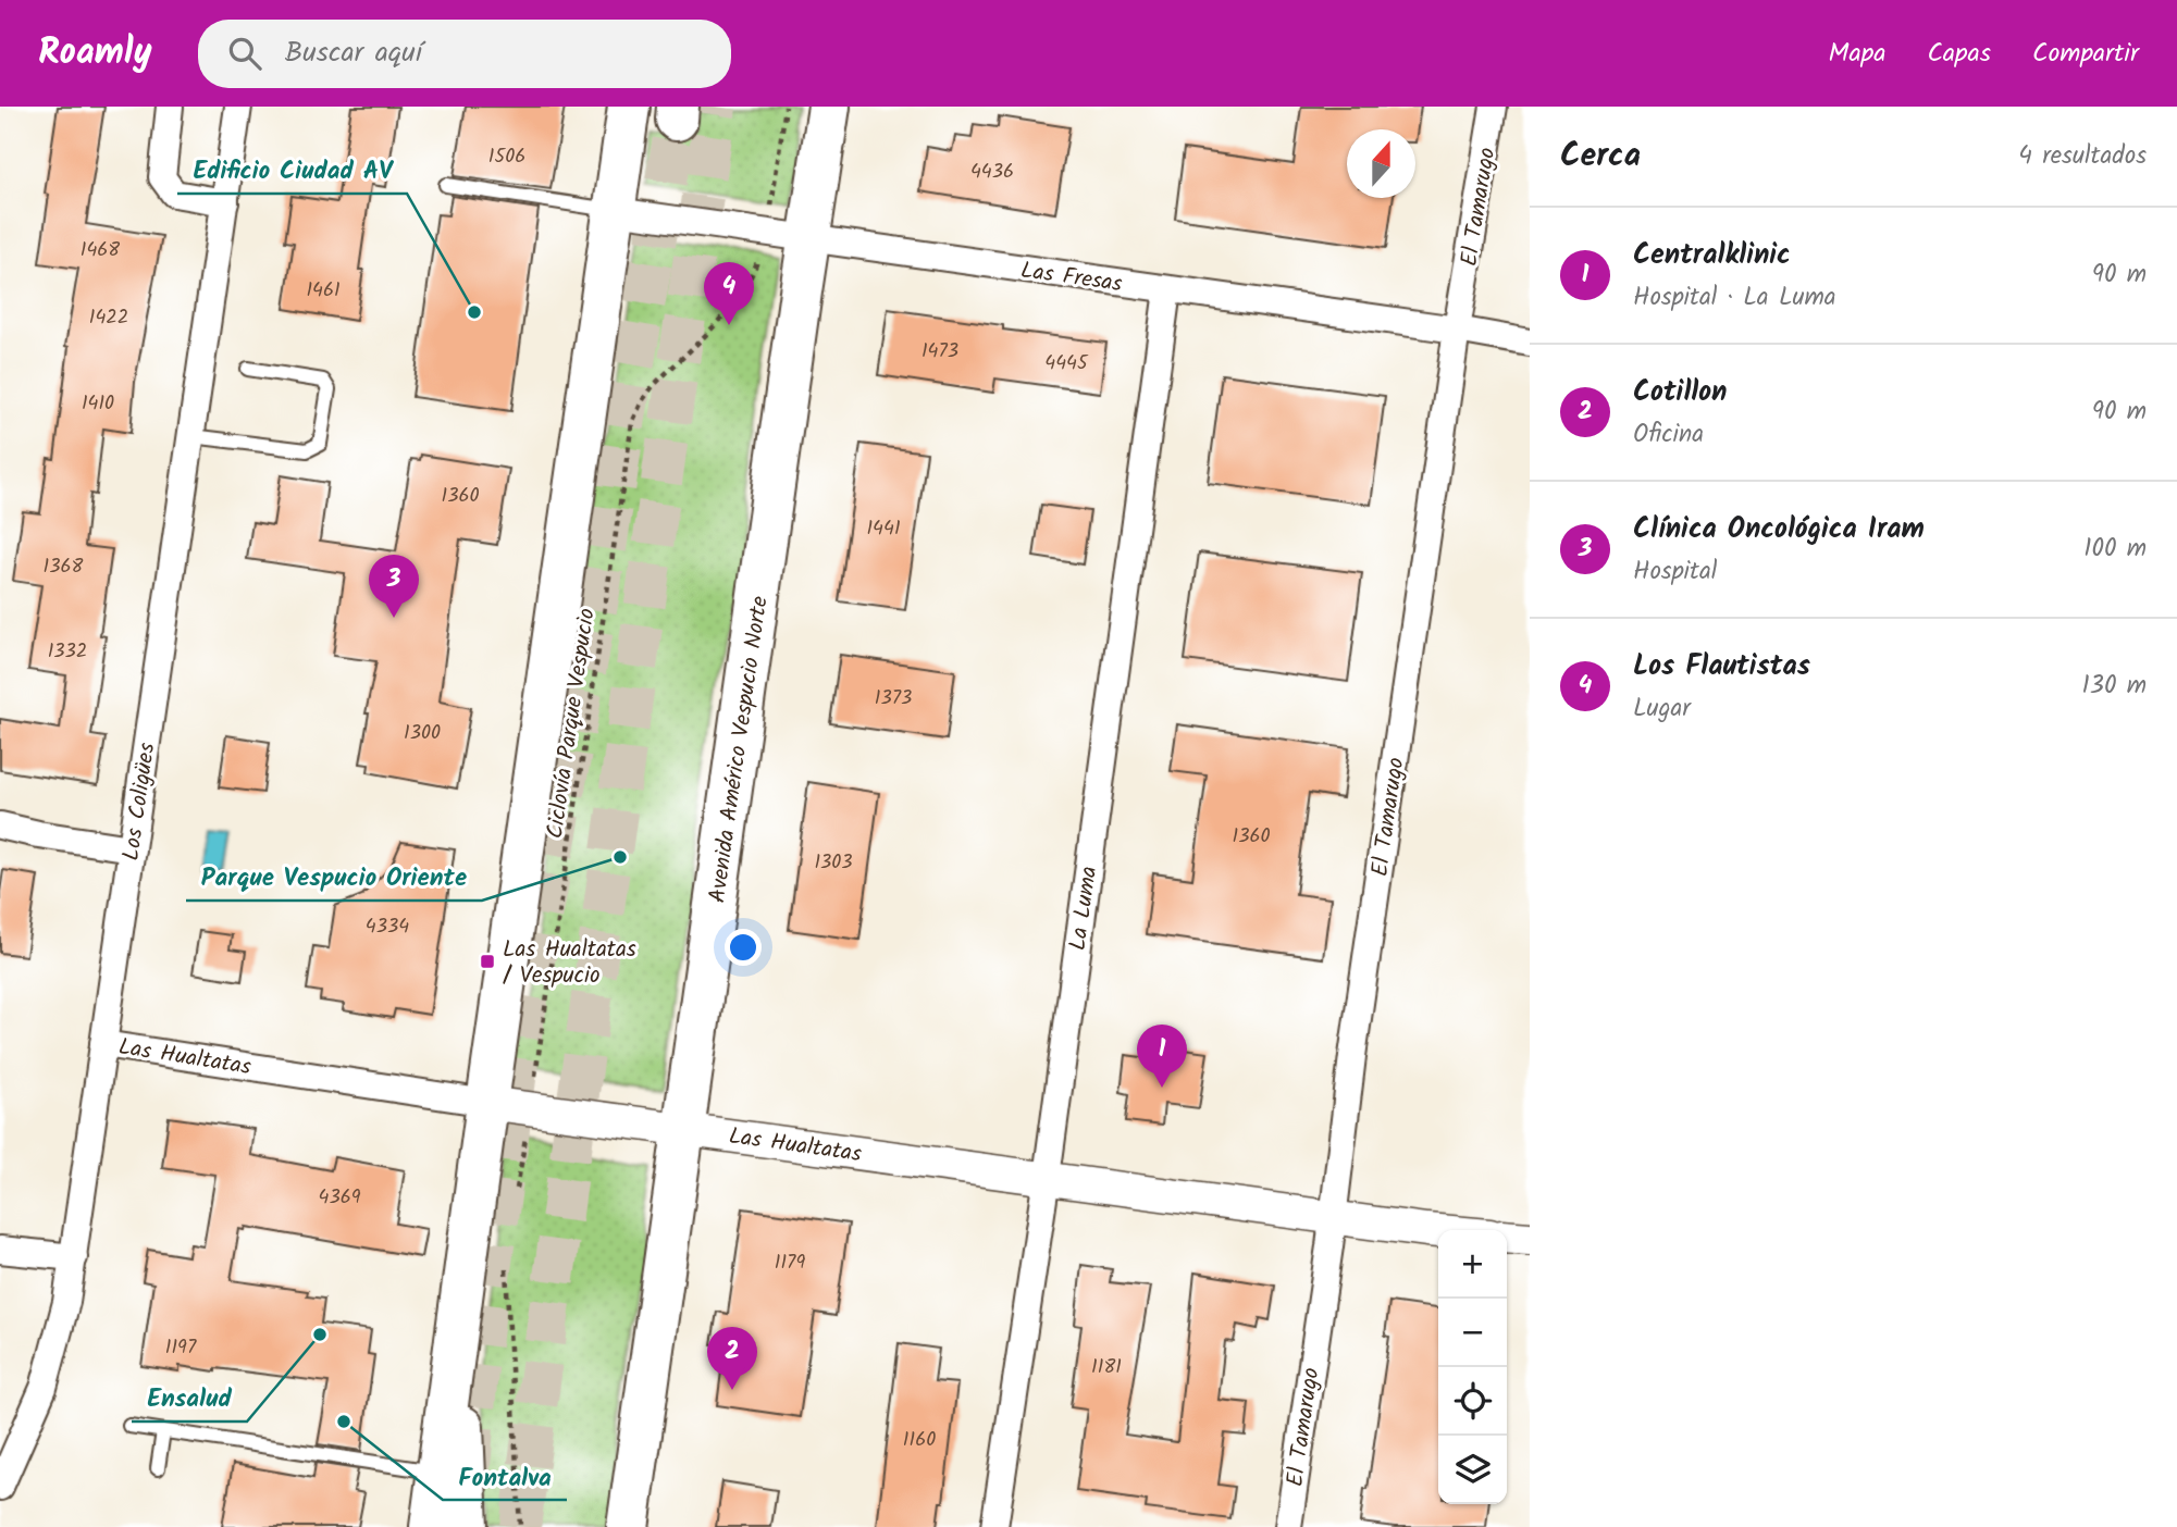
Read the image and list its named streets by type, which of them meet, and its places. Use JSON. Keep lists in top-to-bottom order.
{
  "streets": {
    "main road": ["Avenida Américo Vespucio Norte"],
    "street": [
      "El Tamarugo",
      "Las Fresas",
      "Los Coligües",
      "La Luma",
      "Las Hualtatas"
    ],
    "path": ["Ciclovía Parque Vespucio"]
  },
  "crossings": [
    ["El Tamarugo", "Las Fresas"],
    ["El Tamarugo", "Las Hualtatas"],
    ["Las Fresas", "Ciclovía Parque Vespucio"],
    ["Las Fresas", "Avenida Américo Vespucio Norte"],
    ["Las Fresas", "La Luma"],
    ["Ciclovía Parque Vespucio", "Las Hualtatas"],
    ["Avenida Américo Vespucio Norte", "Las Hualtatas"],
    ["Los Coligües", "Las Hualtatas"],
    ["La Luma", "Las Hualtatas"]
  ],
  "places": {
    "other": [
      "Edificio Ciudad AV",
      "Parque Vespucio Oriente",
      "Ensalud",
      "Fontalva"
    ],
    "transit": ["Las Hualtatas / Vespucio"]
  },
  "house_numbers": [
    "1506",
    "4436",
    "1468",
    "1461",
    "1422",
    "1473",
    "4445",
    "1410",
    "1360",
    "1441",
    "1368",
    "1332",
    "1373",
    "1300",
    "1360",
    "1303",
    "4334",
    "4369",
    "1179",
    "1197",
    "1181",
    "1160"
  ],
  "north": "top",
  "page": {
    "header": "Roamly",
    "search": "Buscar aquí",
    "nav": ["Mapa", "Capas", "Compartir"],
    "heading": ["Cerca", "4 resultados"],
    "list": [
      {
        "mark": "1",
        "name": "Centralklinic",
        "note": "Hospital · La Luma",
        "value": "90 m"
      },
      {
        "mark": "2",
        "name": "Cotillon",
        "note": "Oficina",
        "value": "90 m"
      },
      {
        "mark": "3",
        "name": "Clínica Oncológica Iram",
        "note": "Hospital",
        "value": "100 m"
      },
      {
        "mark": "4",
        "name": "Los Flautistas",
        "note": "Lugar",
        "value": "130 m"
      }
    ],
    "pins": [
      "4",
      "3",
      "1",
      "2"
    ],
    "map_buttons": ["+", "−"]
  }
}
